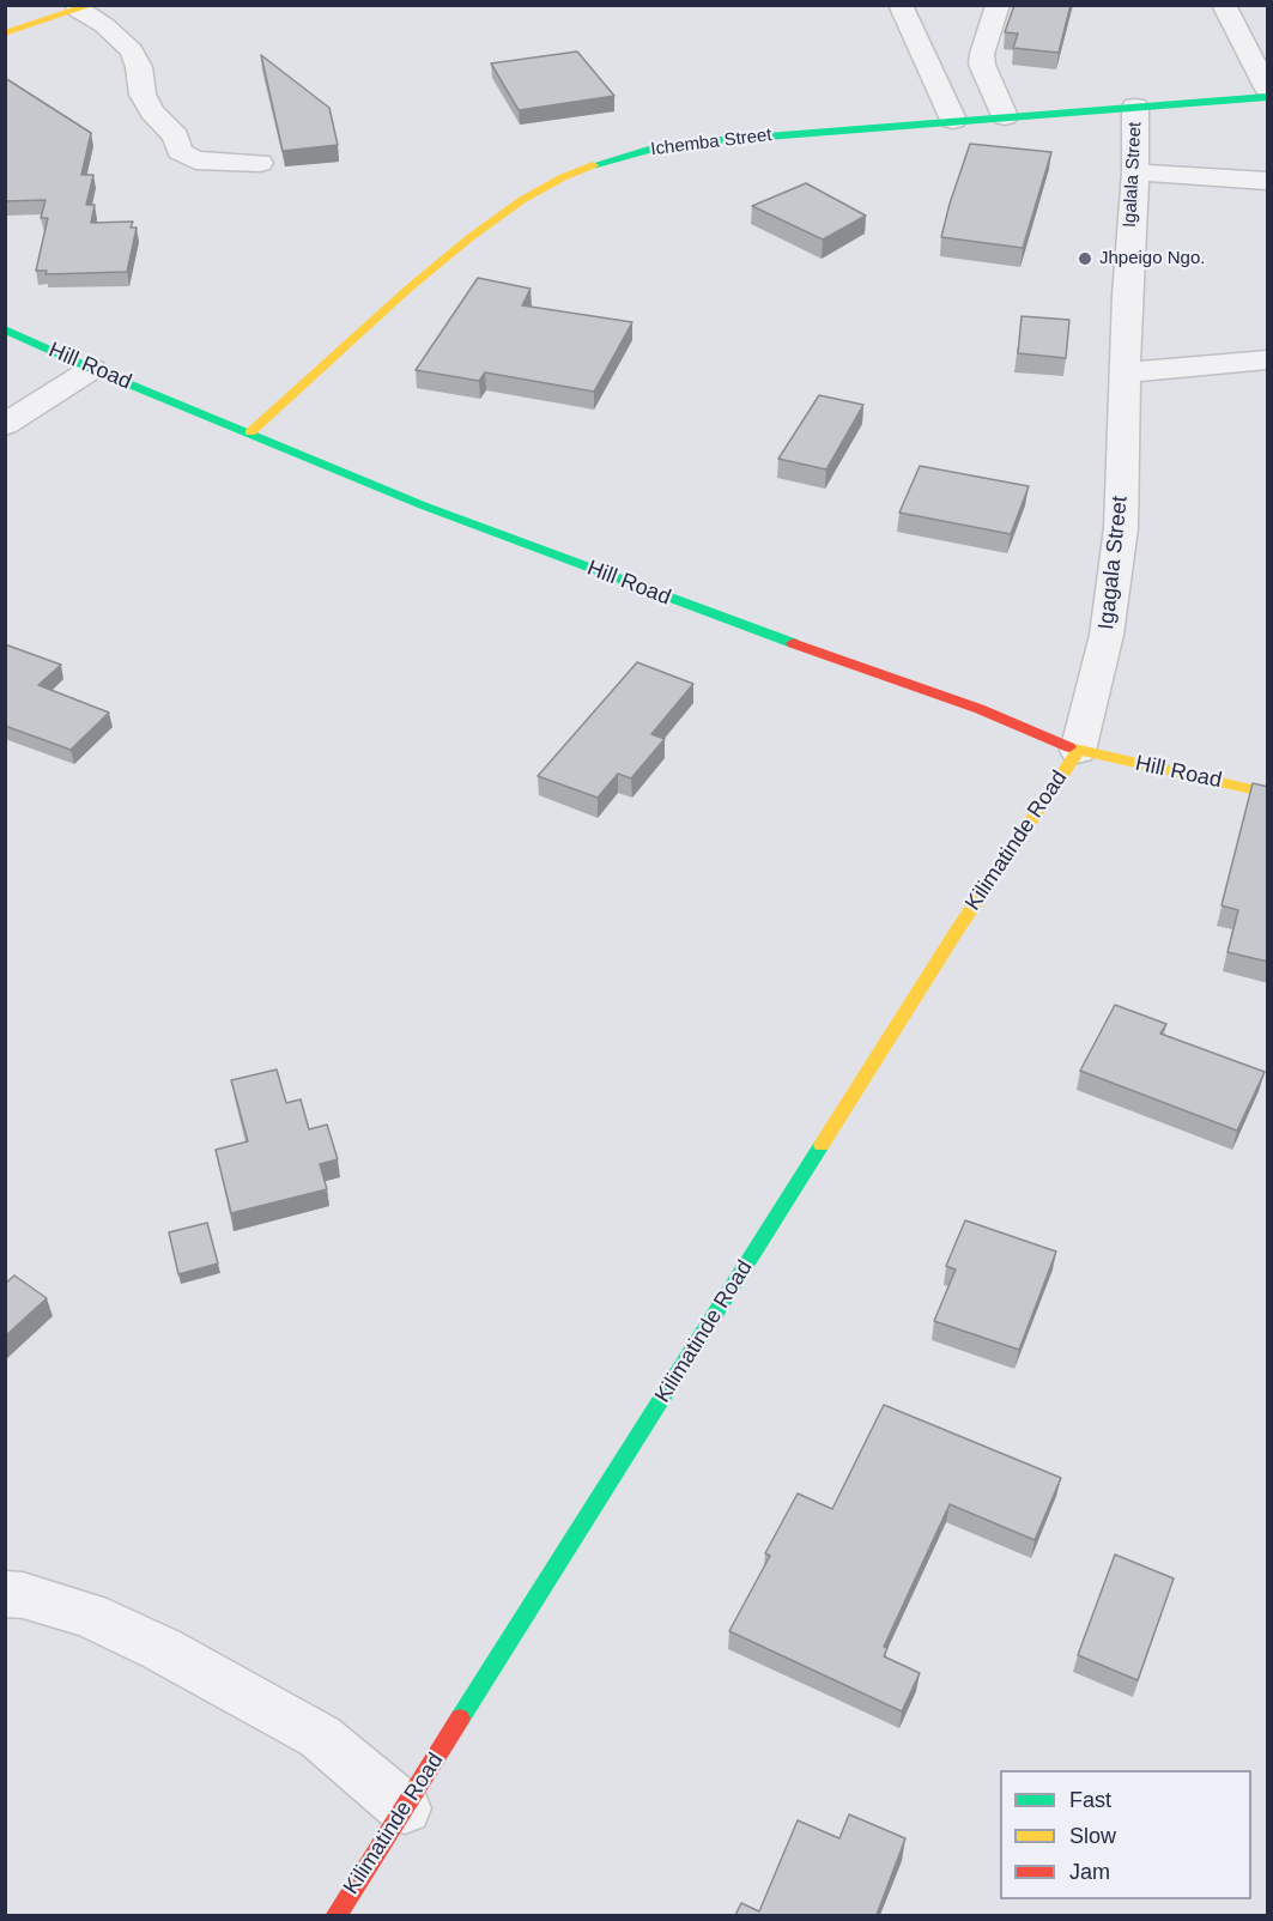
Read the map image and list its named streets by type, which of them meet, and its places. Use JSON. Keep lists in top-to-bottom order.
{
  "streets": {
    "main road": ["Ichemba Street", "Hill Road", "Kilimatinde Road"],
    "street": ["Igalala Street", "Igagala Street"]
  },
  "crossings": [
    ["Ichemba Street", "Igalala Street"],
    ["Ichemba Street", "Hill Road"],
    ["Igalala Street", "Igagala Street"],
    ["Hill Road", "Igagala Street"],
    ["Hill Road", "Kilimatinde Road"],
    ["Igagala Street", "Kilimatinde Road"]
  ],
  "places": ["Jhpeigo Ngo."],
  "legend": ["Fast", "Slow", "Jam"]
}
